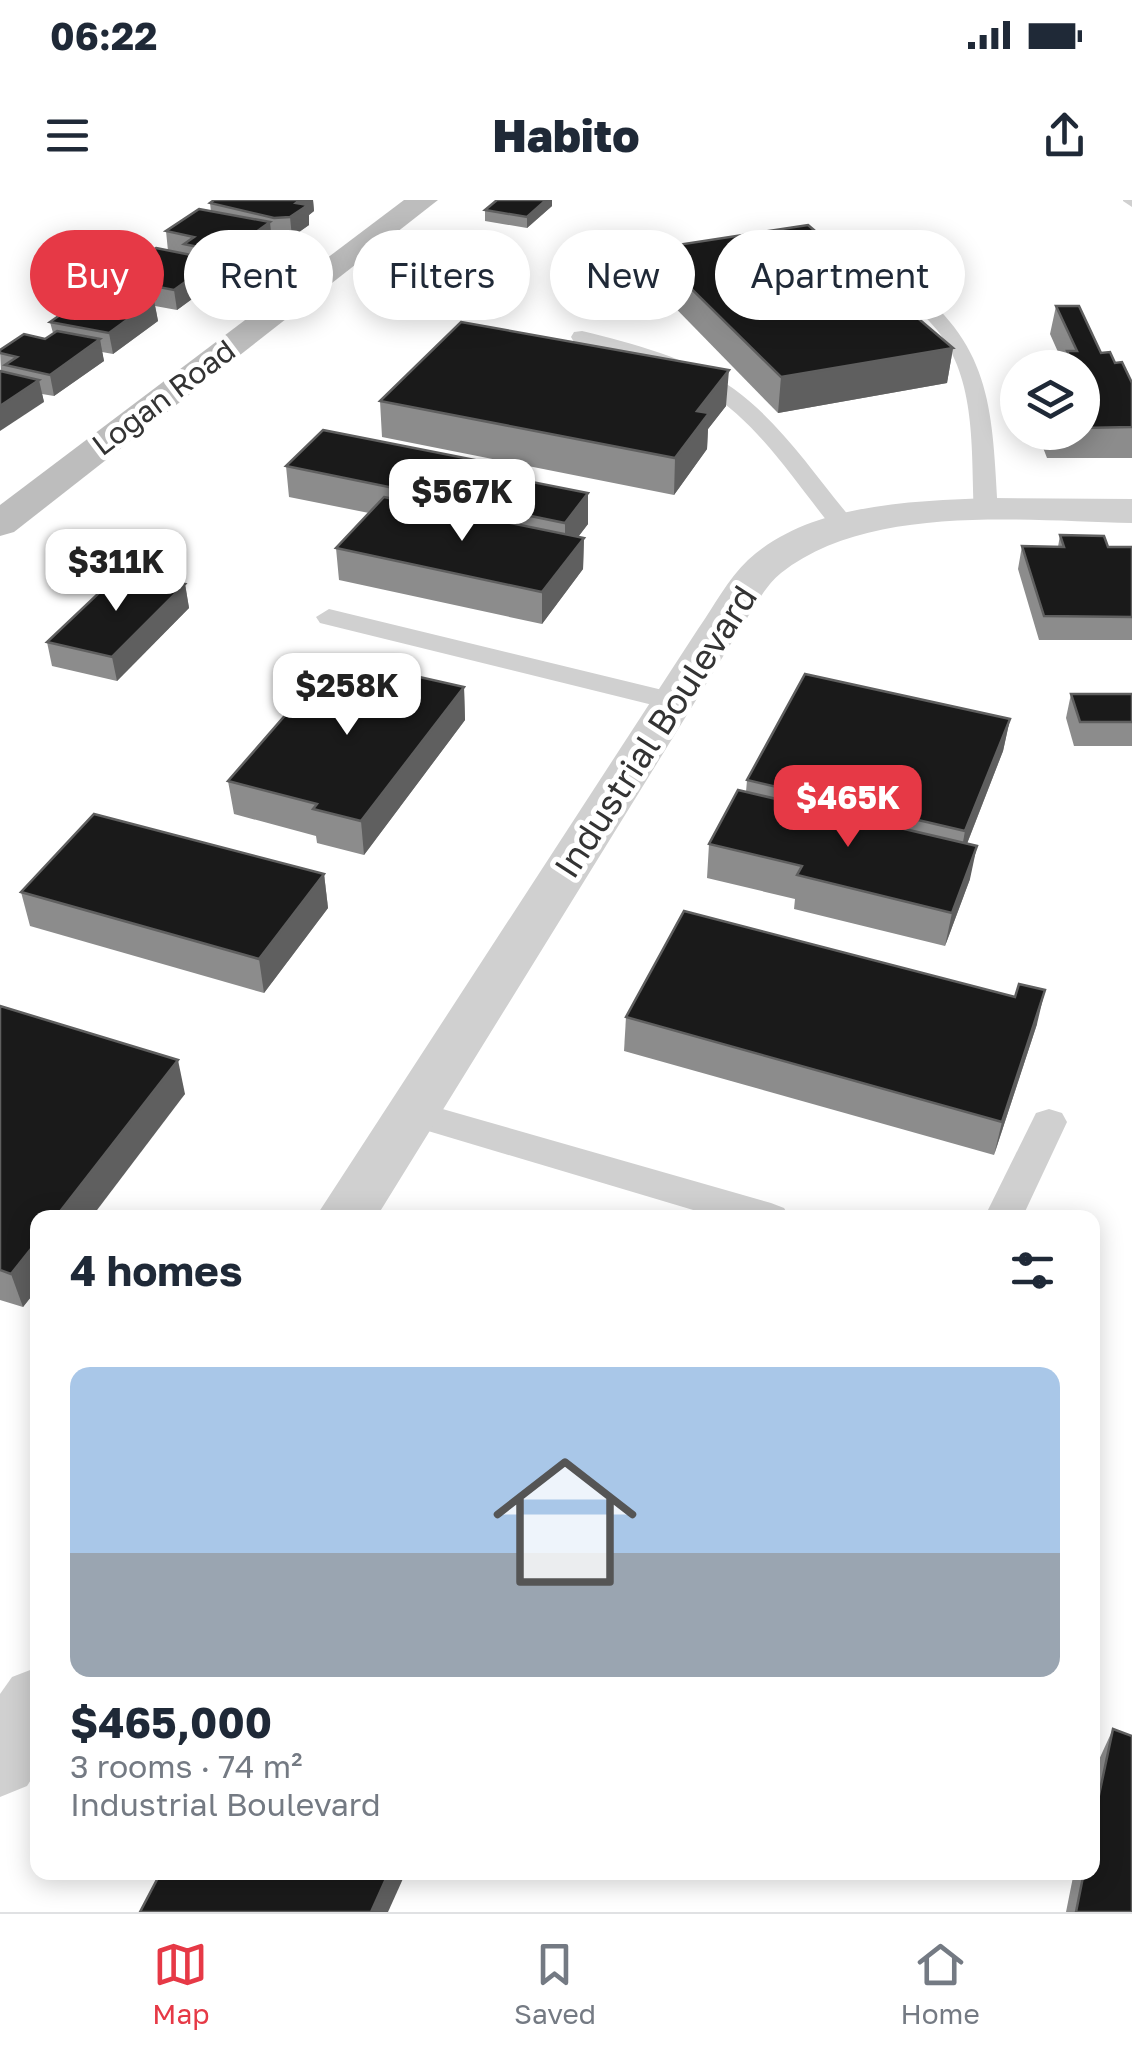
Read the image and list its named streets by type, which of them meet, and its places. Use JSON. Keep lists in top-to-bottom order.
{
  "streets": {
    "street": ["Logan Road", "Industrial Boulevard"]
  },
  "page": {
    "status": "06:22",
    "header": "Habito",
    "chip": [
      "Buy",
      "Rent",
      "Filters",
      "New",
      "Apartment"
    ],
    "price": [
      "$567K",
      "$311K",
      "$258K",
      "$465K"
    ],
    "heading": "4 homes",
    "list": [
      {
        "name": "$465,000",
        "note": "3 rooms · 74 m² · Industrial Boulevard"
      }
    ],
    "tabs": ["Map", "Saved", "Home"]
  }
}
